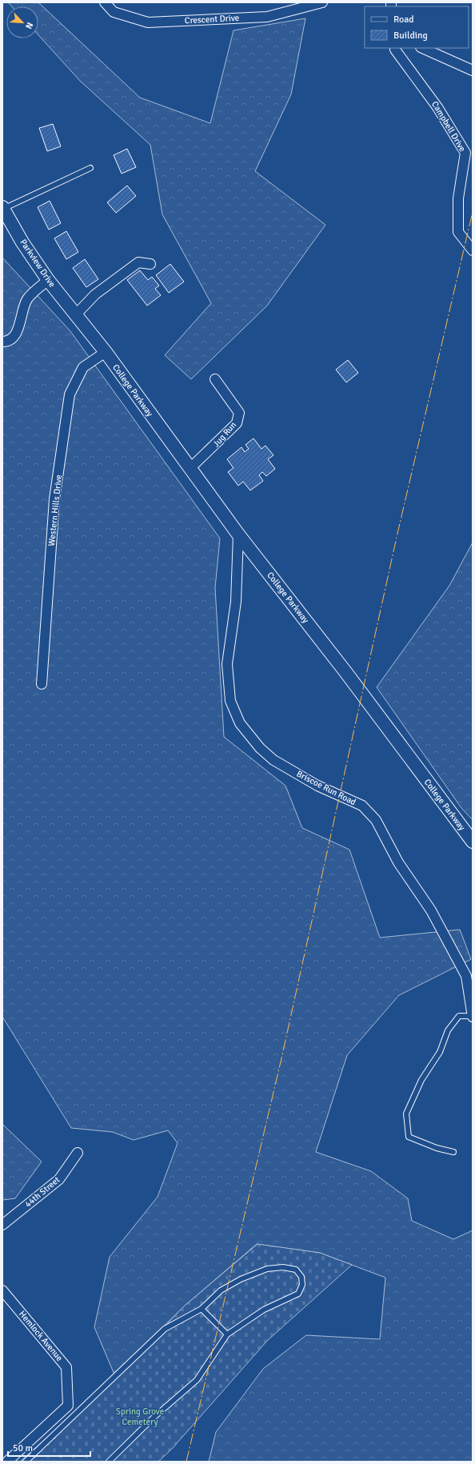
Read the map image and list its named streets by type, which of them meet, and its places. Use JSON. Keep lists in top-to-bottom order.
{
  "streets": {
    "street": [
      "Crescent Drive",
      "Campbell Drive",
      "Parkview Drive",
      "College Parkway",
      "Jug Run",
      "Western Hills Drive",
      "Briscoe Run Road",
      "44th Street",
      "Hemlock Avenue"
    ]
  },
  "crossings": [
    ["Parkview Drive", "College Parkway"],
    ["Parkview Drive", "Western Hills Drive"],
    ["College Parkway", "Jug Run"],
    ["College Parkway", "Western Hills Drive"],
    ["College Parkway", "Briscoe Run Road"]
  ],
  "parks": ["Spring Grove Cemetery"],
  "legend": ["Road", "Building"],
  "scale_bar": "50 m",
  "north": "bottom right"
}
